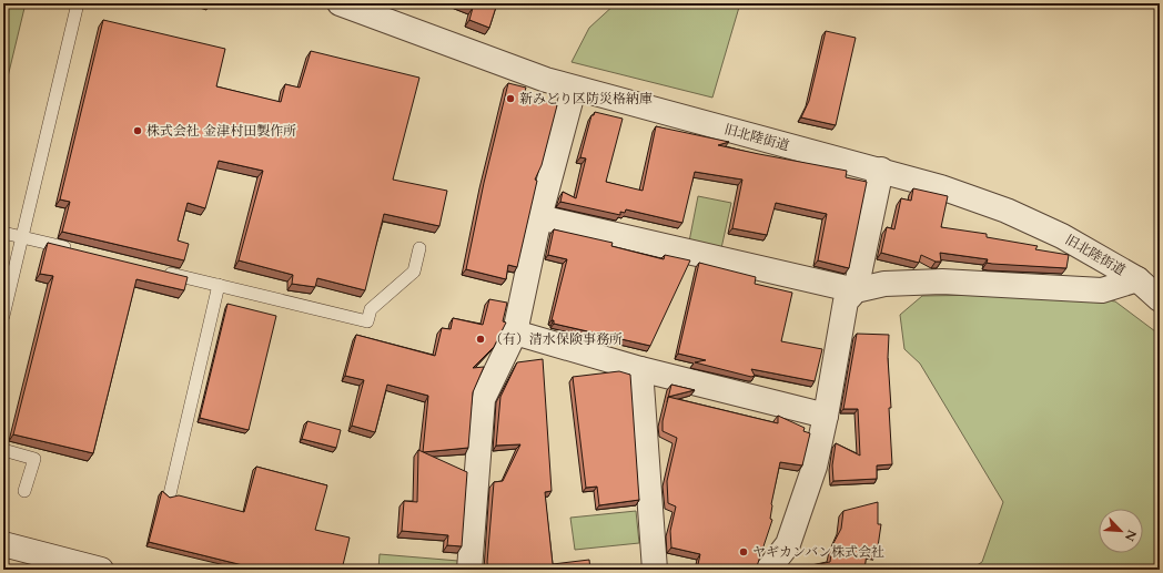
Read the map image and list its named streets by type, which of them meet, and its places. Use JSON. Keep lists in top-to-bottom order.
{
  "streets": {
    "street": ["旧北陸街道"]
  },
  "places": [
    "新みどり区防災格納庫",
    "株式会社 金津村田製作所",
    "（有）清水保険事務所",
    "ヤギカンバン株式会社"
  ],
  "north": "bottom right"
}
